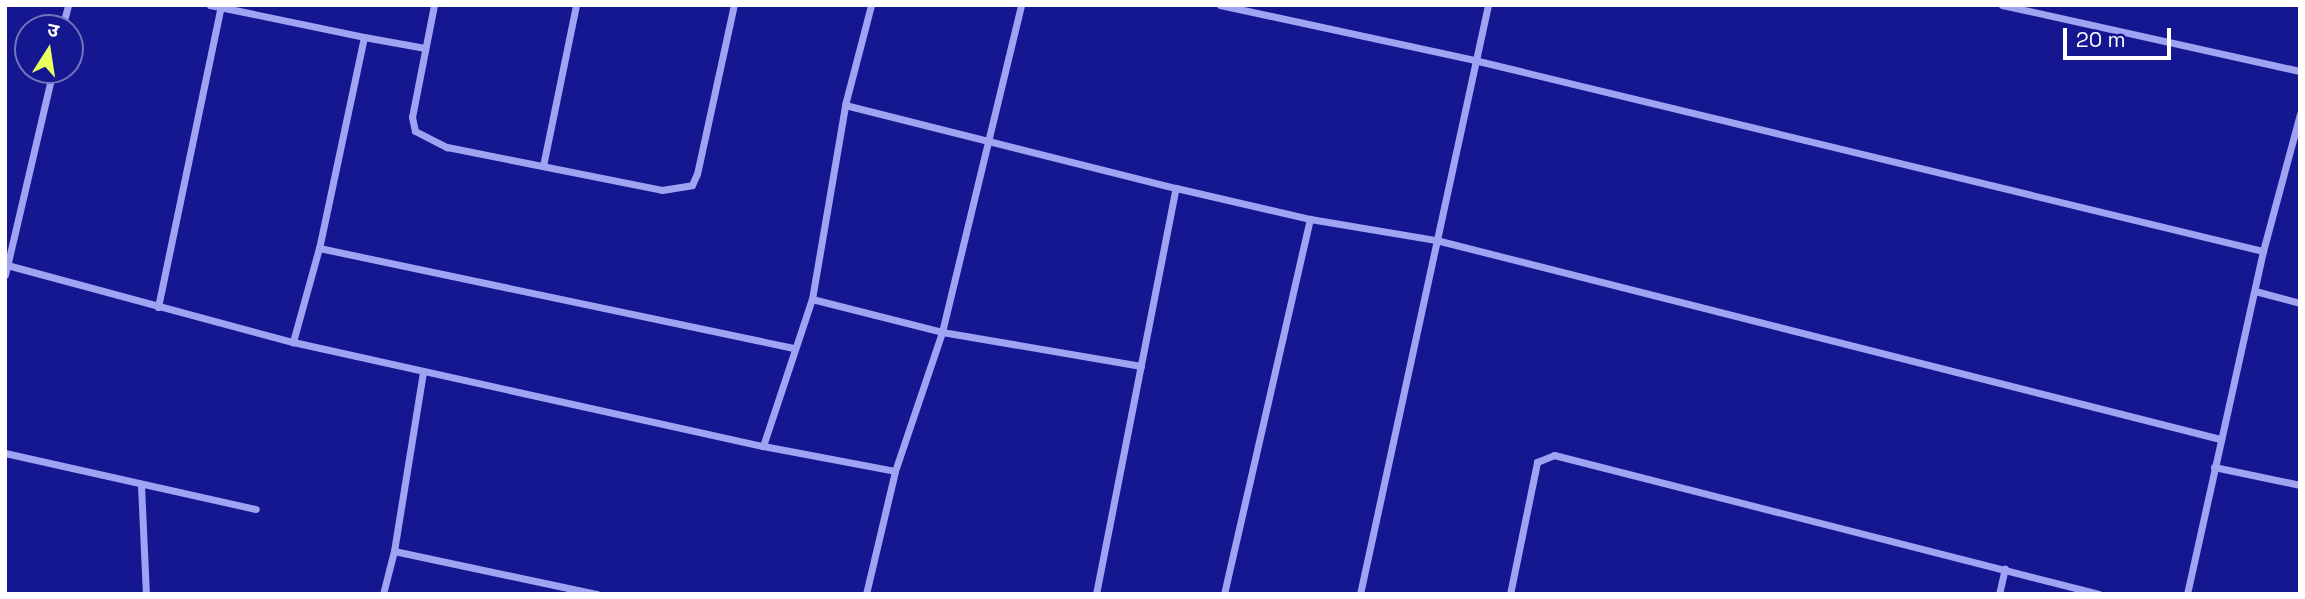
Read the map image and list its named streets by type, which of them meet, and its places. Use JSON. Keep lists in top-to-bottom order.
{
  "scale_bar": "20 m",
  "north": "top"
}
